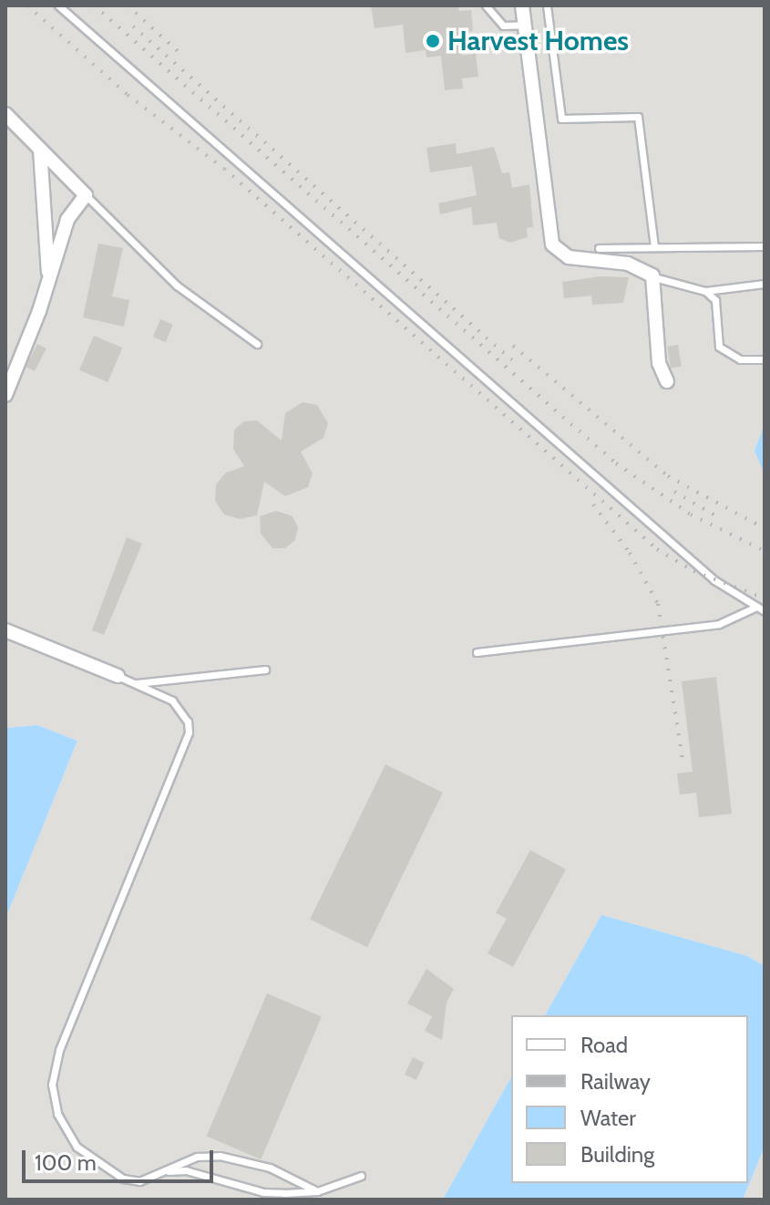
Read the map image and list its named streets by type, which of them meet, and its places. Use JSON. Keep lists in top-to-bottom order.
{
  "places": ["Harvest Homes"],
  "legend": [
    "Road",
    "Railway",
    "Water",
    "Building"
  ],
  "scale_bar": "100 m"
}
